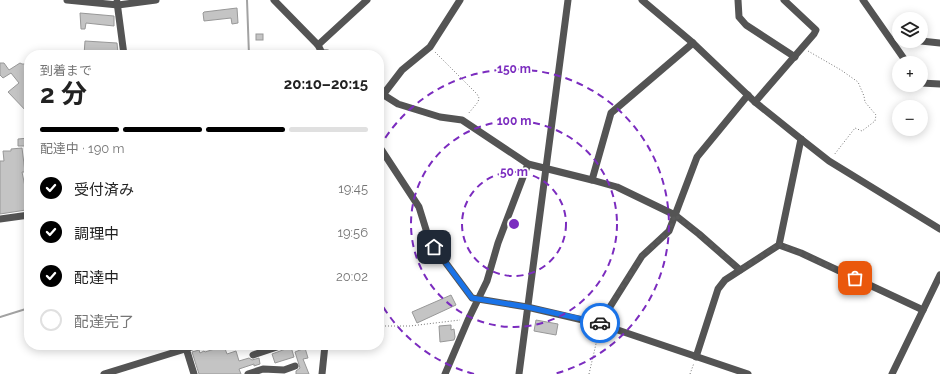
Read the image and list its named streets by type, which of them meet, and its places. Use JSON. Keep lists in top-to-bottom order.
{
  "page": {
    "map_buttons": ["+", "−"],
    "heading": ["2 分", "到着まで", "20:10–20:15"],
    "bar": "配達中 · 190 m",
    "list": [
      ["受付済み", "19:45"],
      ["調理中", "19:56"],
      ["配達中", "20:02"],
      "配達完了"
    ]
  },
  "rings": ["150 m", "100 m", "50 m"]
}
